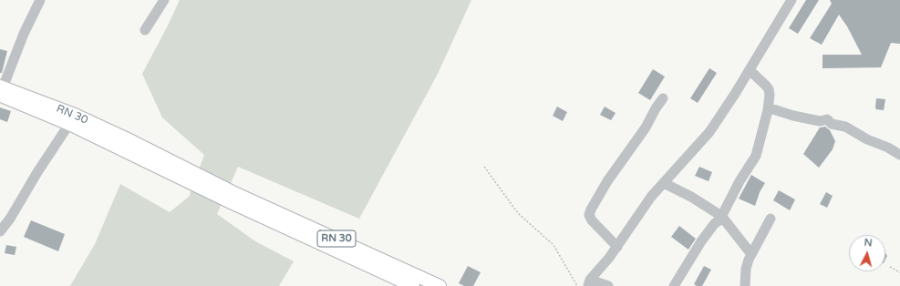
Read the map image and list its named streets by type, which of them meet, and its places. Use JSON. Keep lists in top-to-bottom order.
{
  "streets": {
    "main road": ["RN 30"]
  },
  "north": "top"
}
